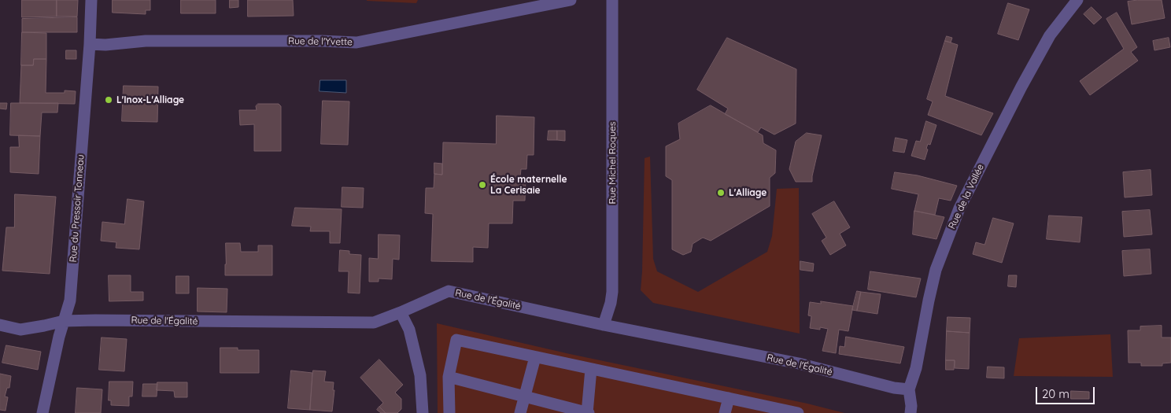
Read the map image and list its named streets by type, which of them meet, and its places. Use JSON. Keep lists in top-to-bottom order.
{
  "streets": {
    "street": [
      "Rue de l'Yvette",
      "Rue Michel Roques",
      "Rue de la Vallée",
      "Rue du Pressoir Tonneau",
      "Rue de l'Égalité"
    ]
  },
  "crossings": [
    ["Rue de l'Yvette", "Rue du Pressoir Tonneau"],
    ["Rue Michel Roques", "Rue de l'Égalité"],
    ["Rue de la Vallée", "Rue de l'Égalité"],
    ["Rue du Pressoir Tonneau", "Rue de l'Égalité"]
  ],
  "places": ["L'Inox-L'Alliage", "École maternelle La Cerisaie", "L'Alliage"],
  "scale_bar": "20 m"
}
